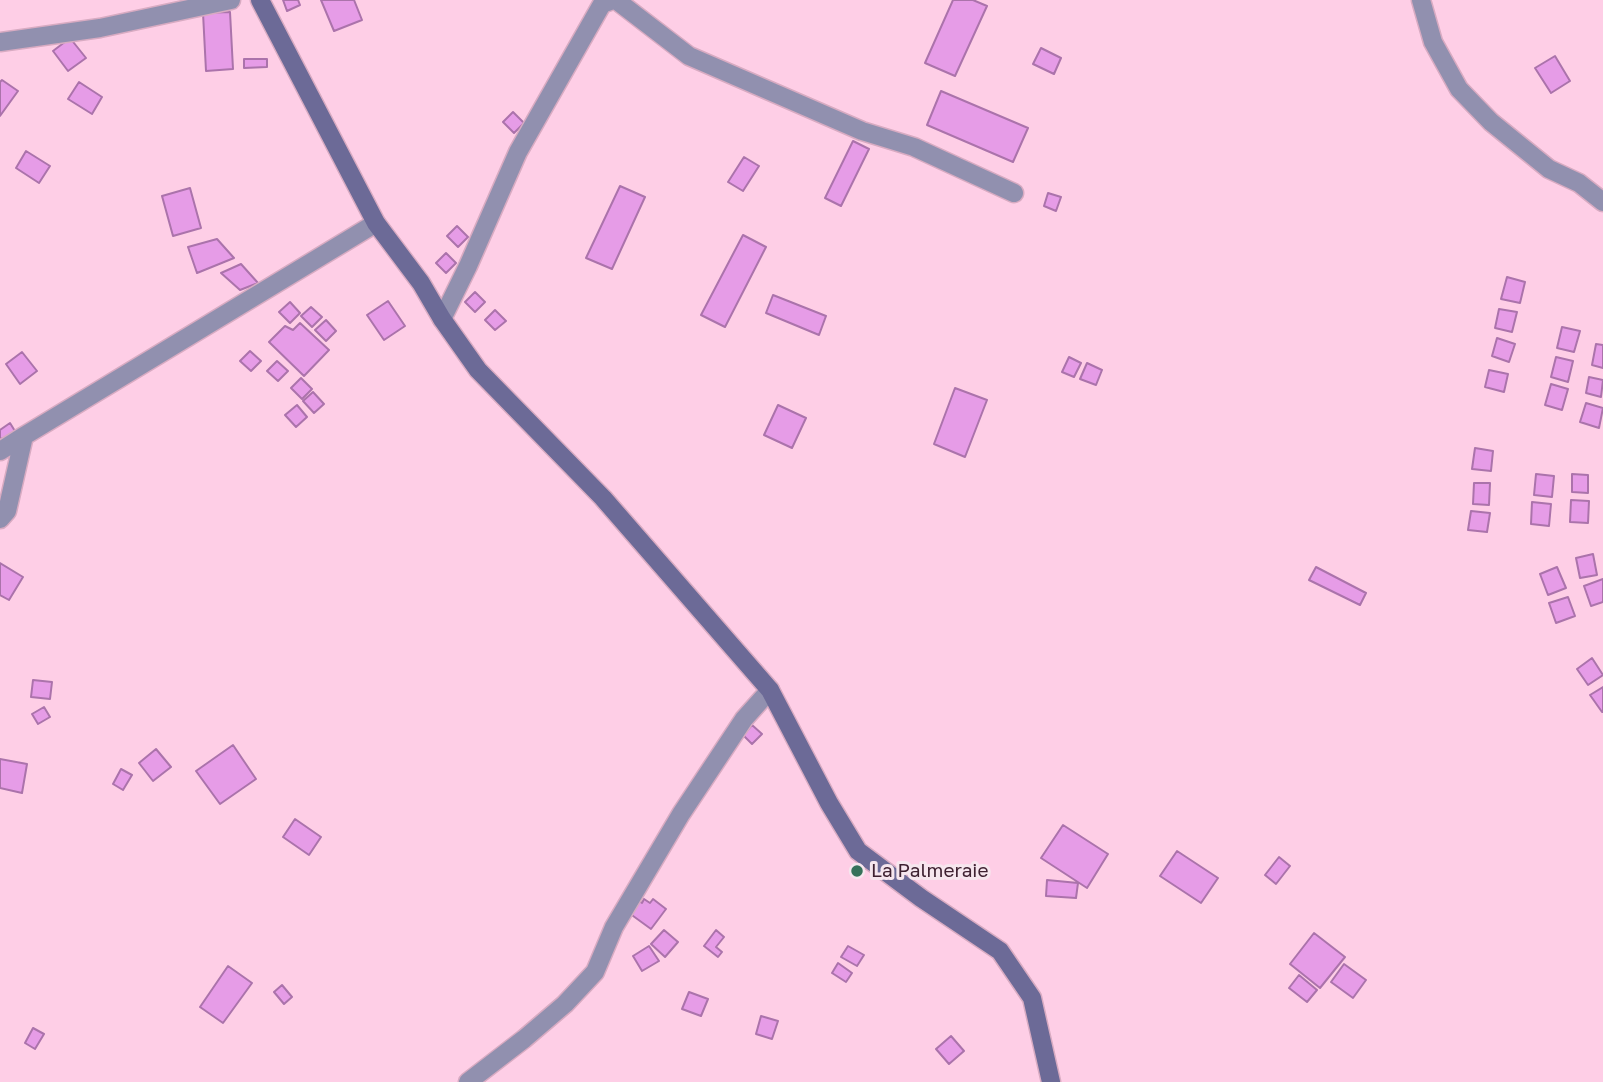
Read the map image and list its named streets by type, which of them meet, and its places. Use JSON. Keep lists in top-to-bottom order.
{
  "places": ["La Palmeraie"]
}
